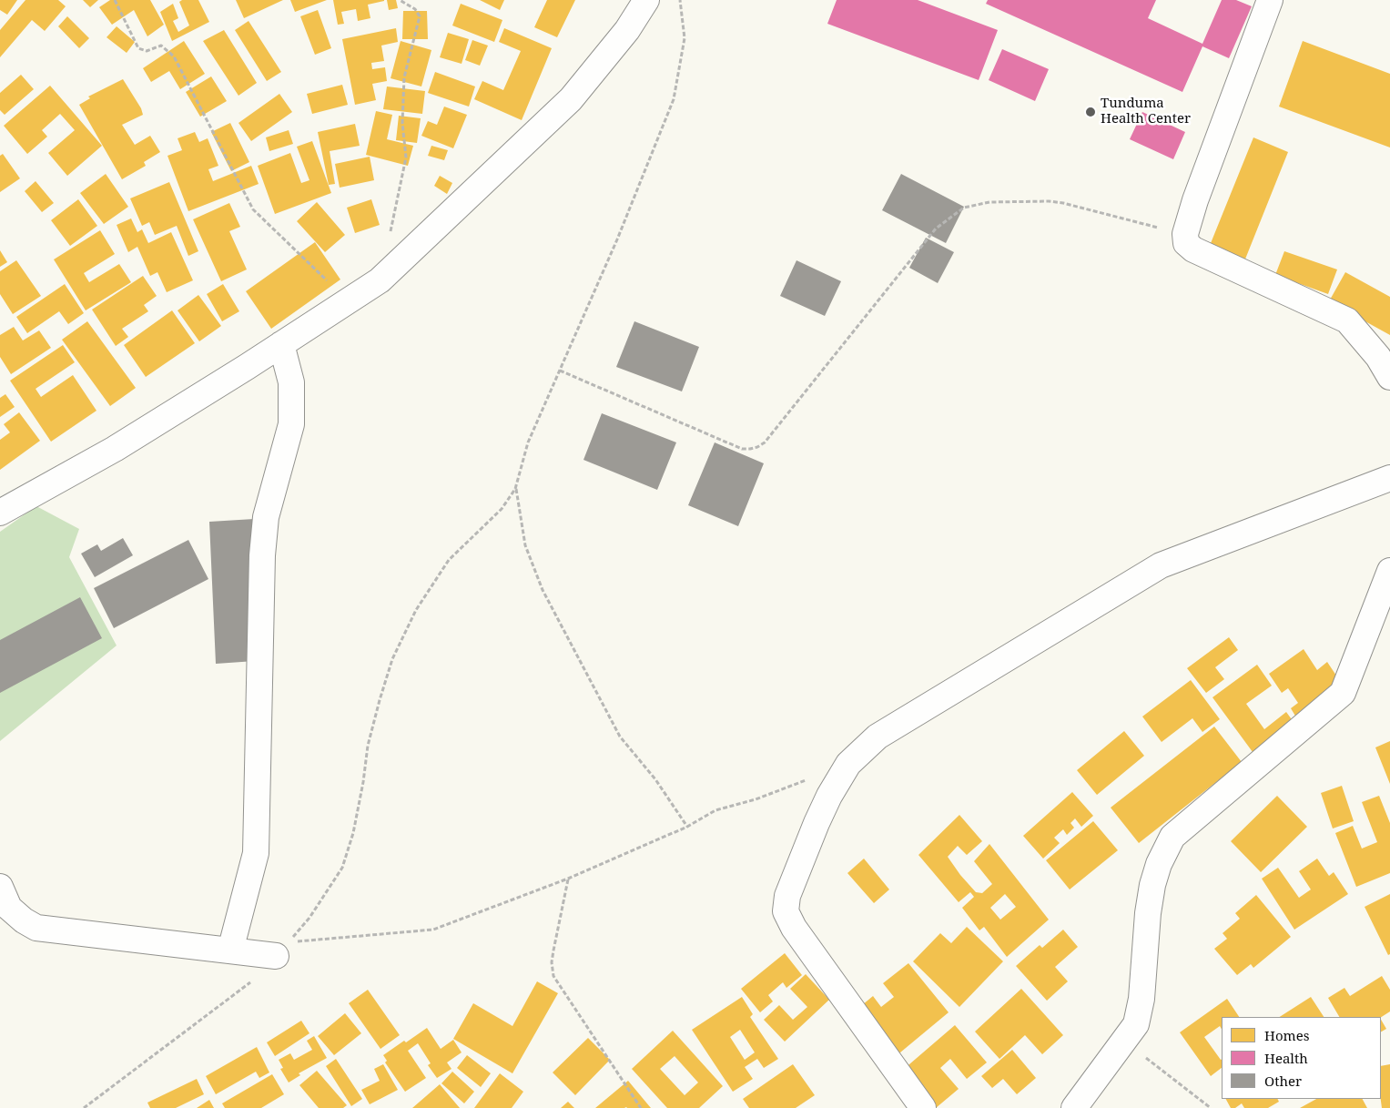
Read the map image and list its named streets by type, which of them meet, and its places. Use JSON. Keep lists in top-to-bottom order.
{
  "places": ["Tunduma Health Center"],
  "legend": ["Homes", "Health", "Other"]
}
